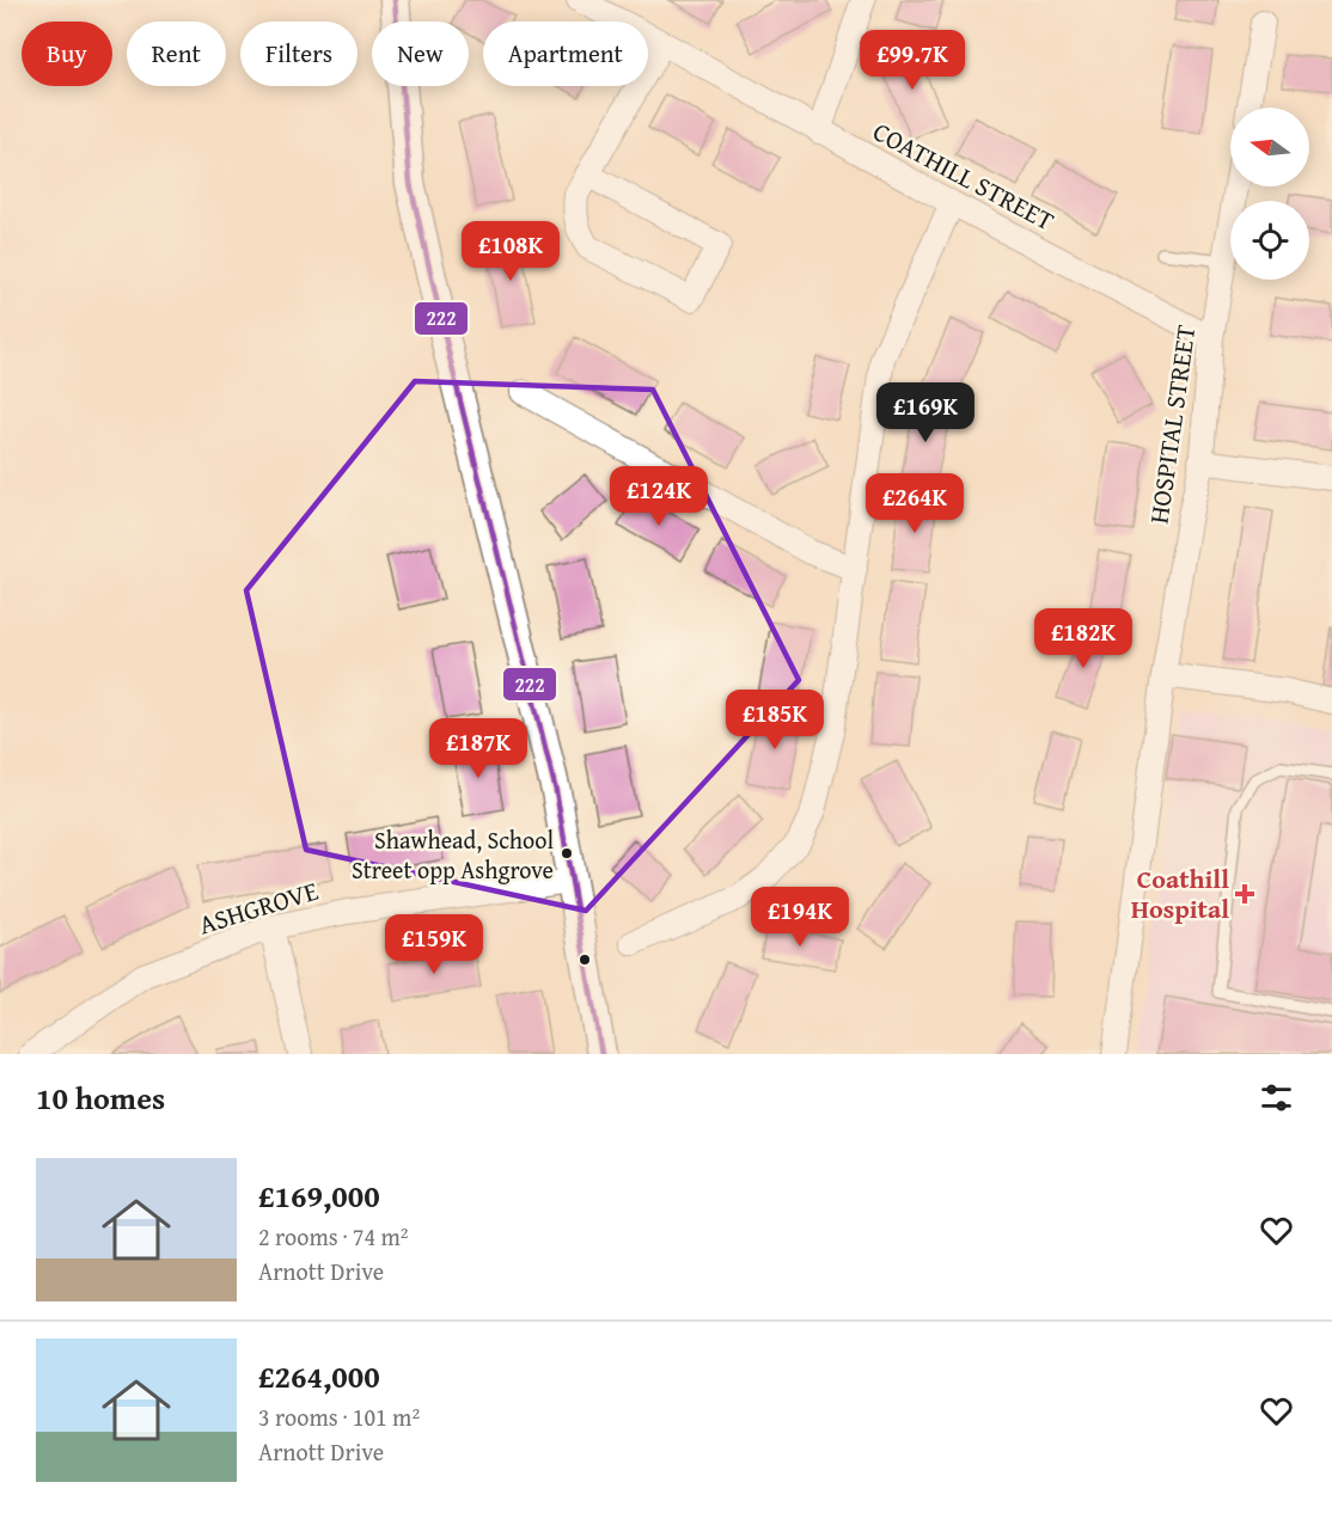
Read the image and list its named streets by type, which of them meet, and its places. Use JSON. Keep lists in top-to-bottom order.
{
  "streets": {
    "street": ["COATHILL STREET", "HOSPITAL STREET", "ASHGROVE"]
  },
  "crossings": [
    ["COATHILL STREET", "HOSPITAL STREET"]
  ],
  "places": {
    "other": ["Shawhead, School Street opp Ashgrove"],
    "health": ["Coathill Hospital"]
  },
  "lines": ["transit line 222"],
  "north": "left",
  "page": {
    "chip": [
      "Buy",
      "Rent",
      "Filters",
      "New",
      "Apartment"
    ],
    "price": [
      "£99.7K",
      "£108K",
      "£169K",
      "£124K",
      "£264K",
      "£182K",
      "£185K",
      "£187K",
      "£194K",
      "£159K"
    ],
    "heading": "10 homes",
    "list": [
      {
        "name": "£169,000",
        "note": "2 rooms · 74 m² · Arnott Drive"
      },
      {
        "name": "£264,000",
        "note": "3 rooms · 101 m² · Arnott Drive"
      }
    ]
  }
}
